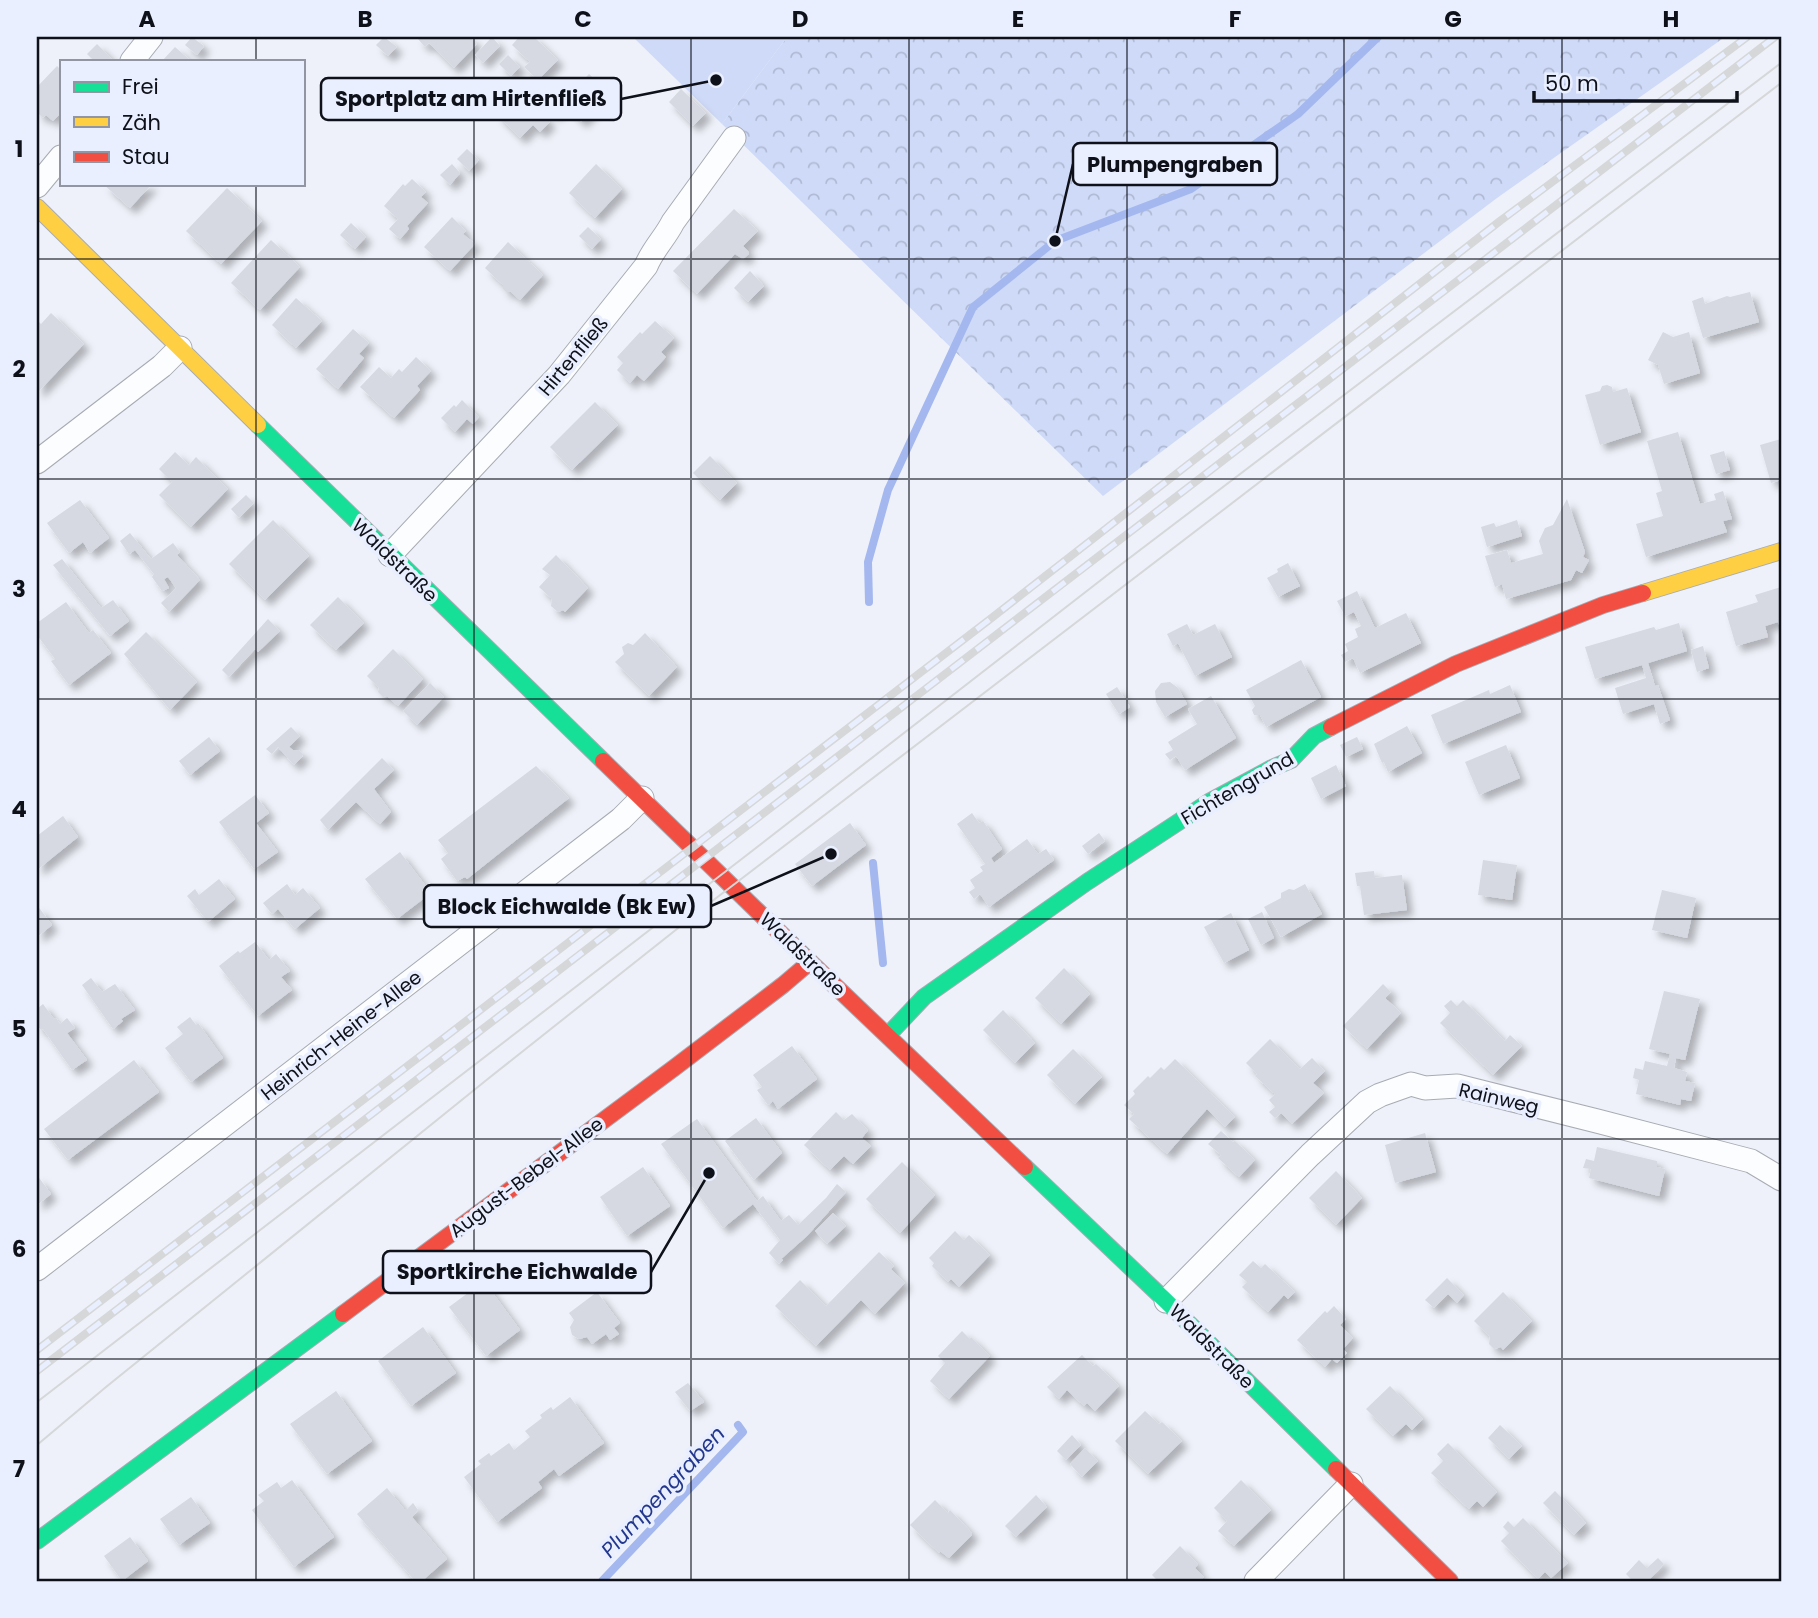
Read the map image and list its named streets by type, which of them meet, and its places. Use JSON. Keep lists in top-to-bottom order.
{
  "streets": {
    "street": [
      "Hirtenfließ",
      "Waldstraße",
      "Fichtengrund",
      "Heinrich-Heine-Allee",
      "Rainweg",
      "August-Bebel-Allee"
    ]
  },
  "crossings": [
    ["Hirtenfließ", "Waldstraße"],
    ["Waldstraße", "Fichtengrund"],
    ["Waldstraße", "Heinrich-Heine-Allee"],
    ["Waldstraße", "Rainweg"],
    ["Waldstraße", "August-Bebel-Allee"]
  ],
  "water": ["Plumpengraben"],
  "places": [
    "Sportplatz am Hirtenfließ",
    "Plumpengraben",
    "Block Eichwalde (Bk Ew)",
    "Sportkirche Eichwalde"
  ],
  "legend": ["Frei", "Zäh", "Stau"],
  "scale_bar": "50 m",
  "grid": {
    "columns": [
      "A",
      "B",
      "C",
      "D",
      "E",
      "F",
      "G",
      "H"
    ],
    "rows": [
      "1",
      "2",
      "3",
      "4",
      "5",
      "6",
      "7"
    ]
  }
}
